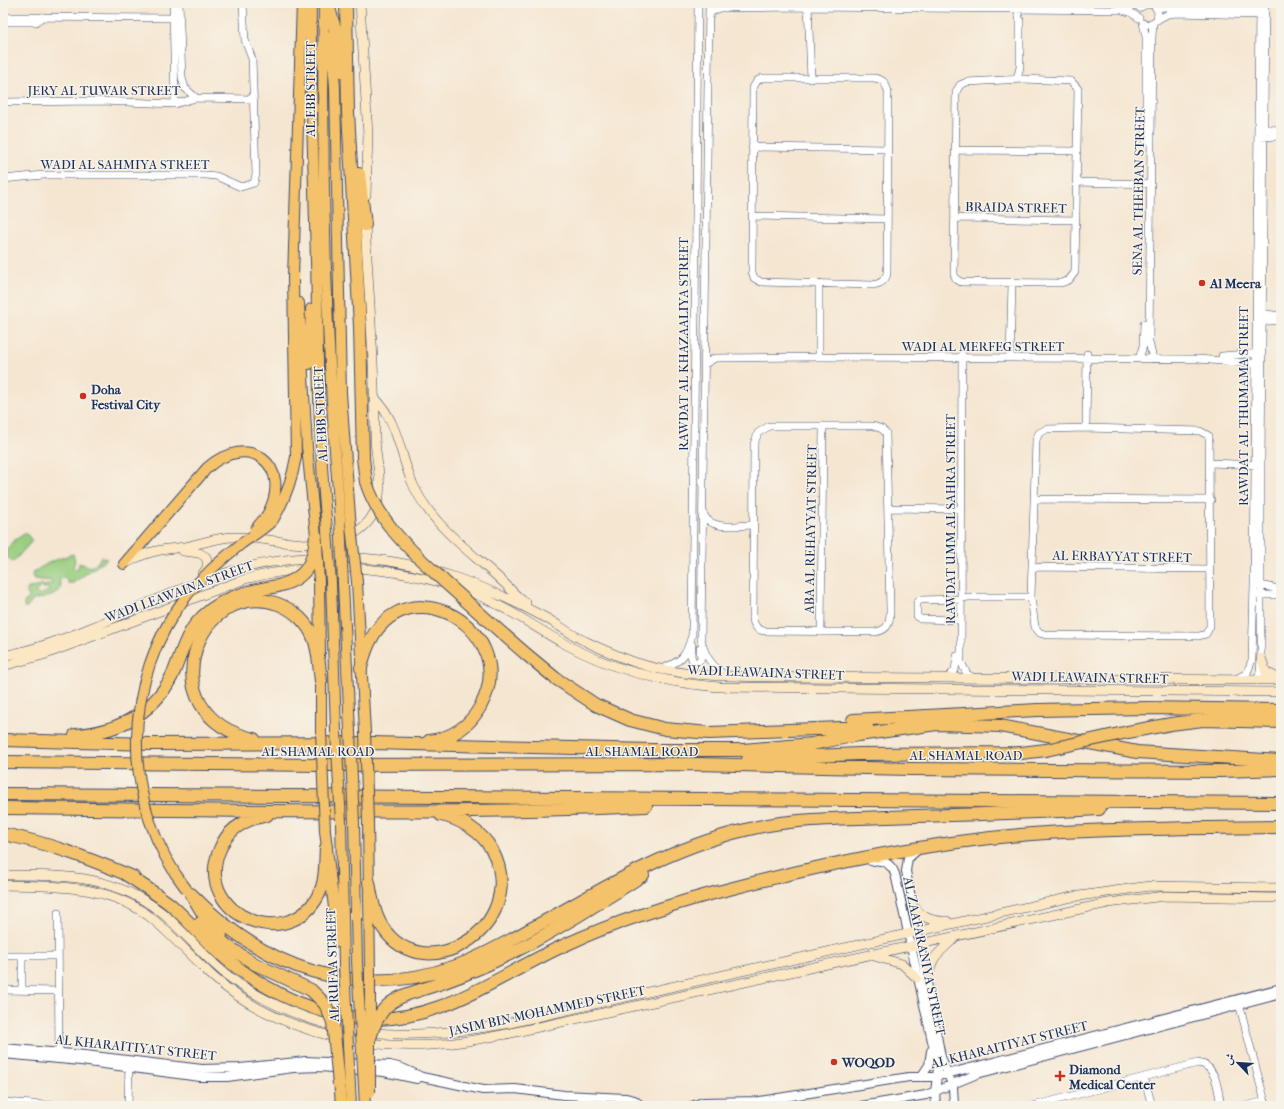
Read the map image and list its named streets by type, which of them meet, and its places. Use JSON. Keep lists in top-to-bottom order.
{
  "streets": {
    "highway": ["AL SHAMAL ROAD"],
    "main road": [
      "AL EBB STREET",
      "WADI LEAWAINA STREET",
      "AL RUFAA STREET",
      "JASIM BIN MOHAMMED STREET"
    ],
    "street": [
      "JERY AL TUWAR STREET",
      "WADI AL SAHMIYA STREET",
      "SENA AL THEEBAN STREET",
      "BRAIDA STREET",
      "RAWDAT AL KHAZAALIYA STREET",
      "WADI AL MERFEG STREET",
      "RAWDAT AL THUMAMA STREET",
      "RAWDAT UMM AL SAHRA STREET",
      "ABA AL REHAYYAT STREET",
      "AL ERBAYYAT STREET",
      "AL ZAAFARANIYA STREET",
      "AL KHARAITIYAT STREET"
    ]
  },
  "crossings": [
    ["AL EBB STREET", "AL RUFAA STREET"],
    ["JERY AL TUWAR STREET", "WADI AL SAHMIYA STREET"],
    ["SENA AL THEEBAN STREET", "WADI AL MERFEG STREET"],
    ["RAWDAT AL KHAZAALIYA STREET", "WADI AL MERFEG STREET"],
    ["RAWDAT AL KHAZAALIYA STREET", "WADI LEAWAINA STREET"],
    ["WADI AL MERFEG STREET", "RAWDAT AL THUMAMA STREET"],
    ["WADI AL MERFEG STREET", "RAWDAT UMM AL SAHRA STREET"],
    ["RAWDAT AL THUMAMA STREET", "WADI LEAWAINA STREET"],
    ["RAWDAT UMM AL SAHRA STREET", "WADI LEAWAINA STREET"],
    ["AL ZAAFARANIYA STREET", "JASIM BIN MOHAMMED STREET"],
    ["AL ZAAFARANIYA STREET", "AL KHARAITIYAT STREET"]
  ],
  "places": {
    "other": ["Al Meera", "Doha Festival City", "WOQOD"],
    "health": ["Diamond Medical Center"]
  },
  "north": "top left"
}
